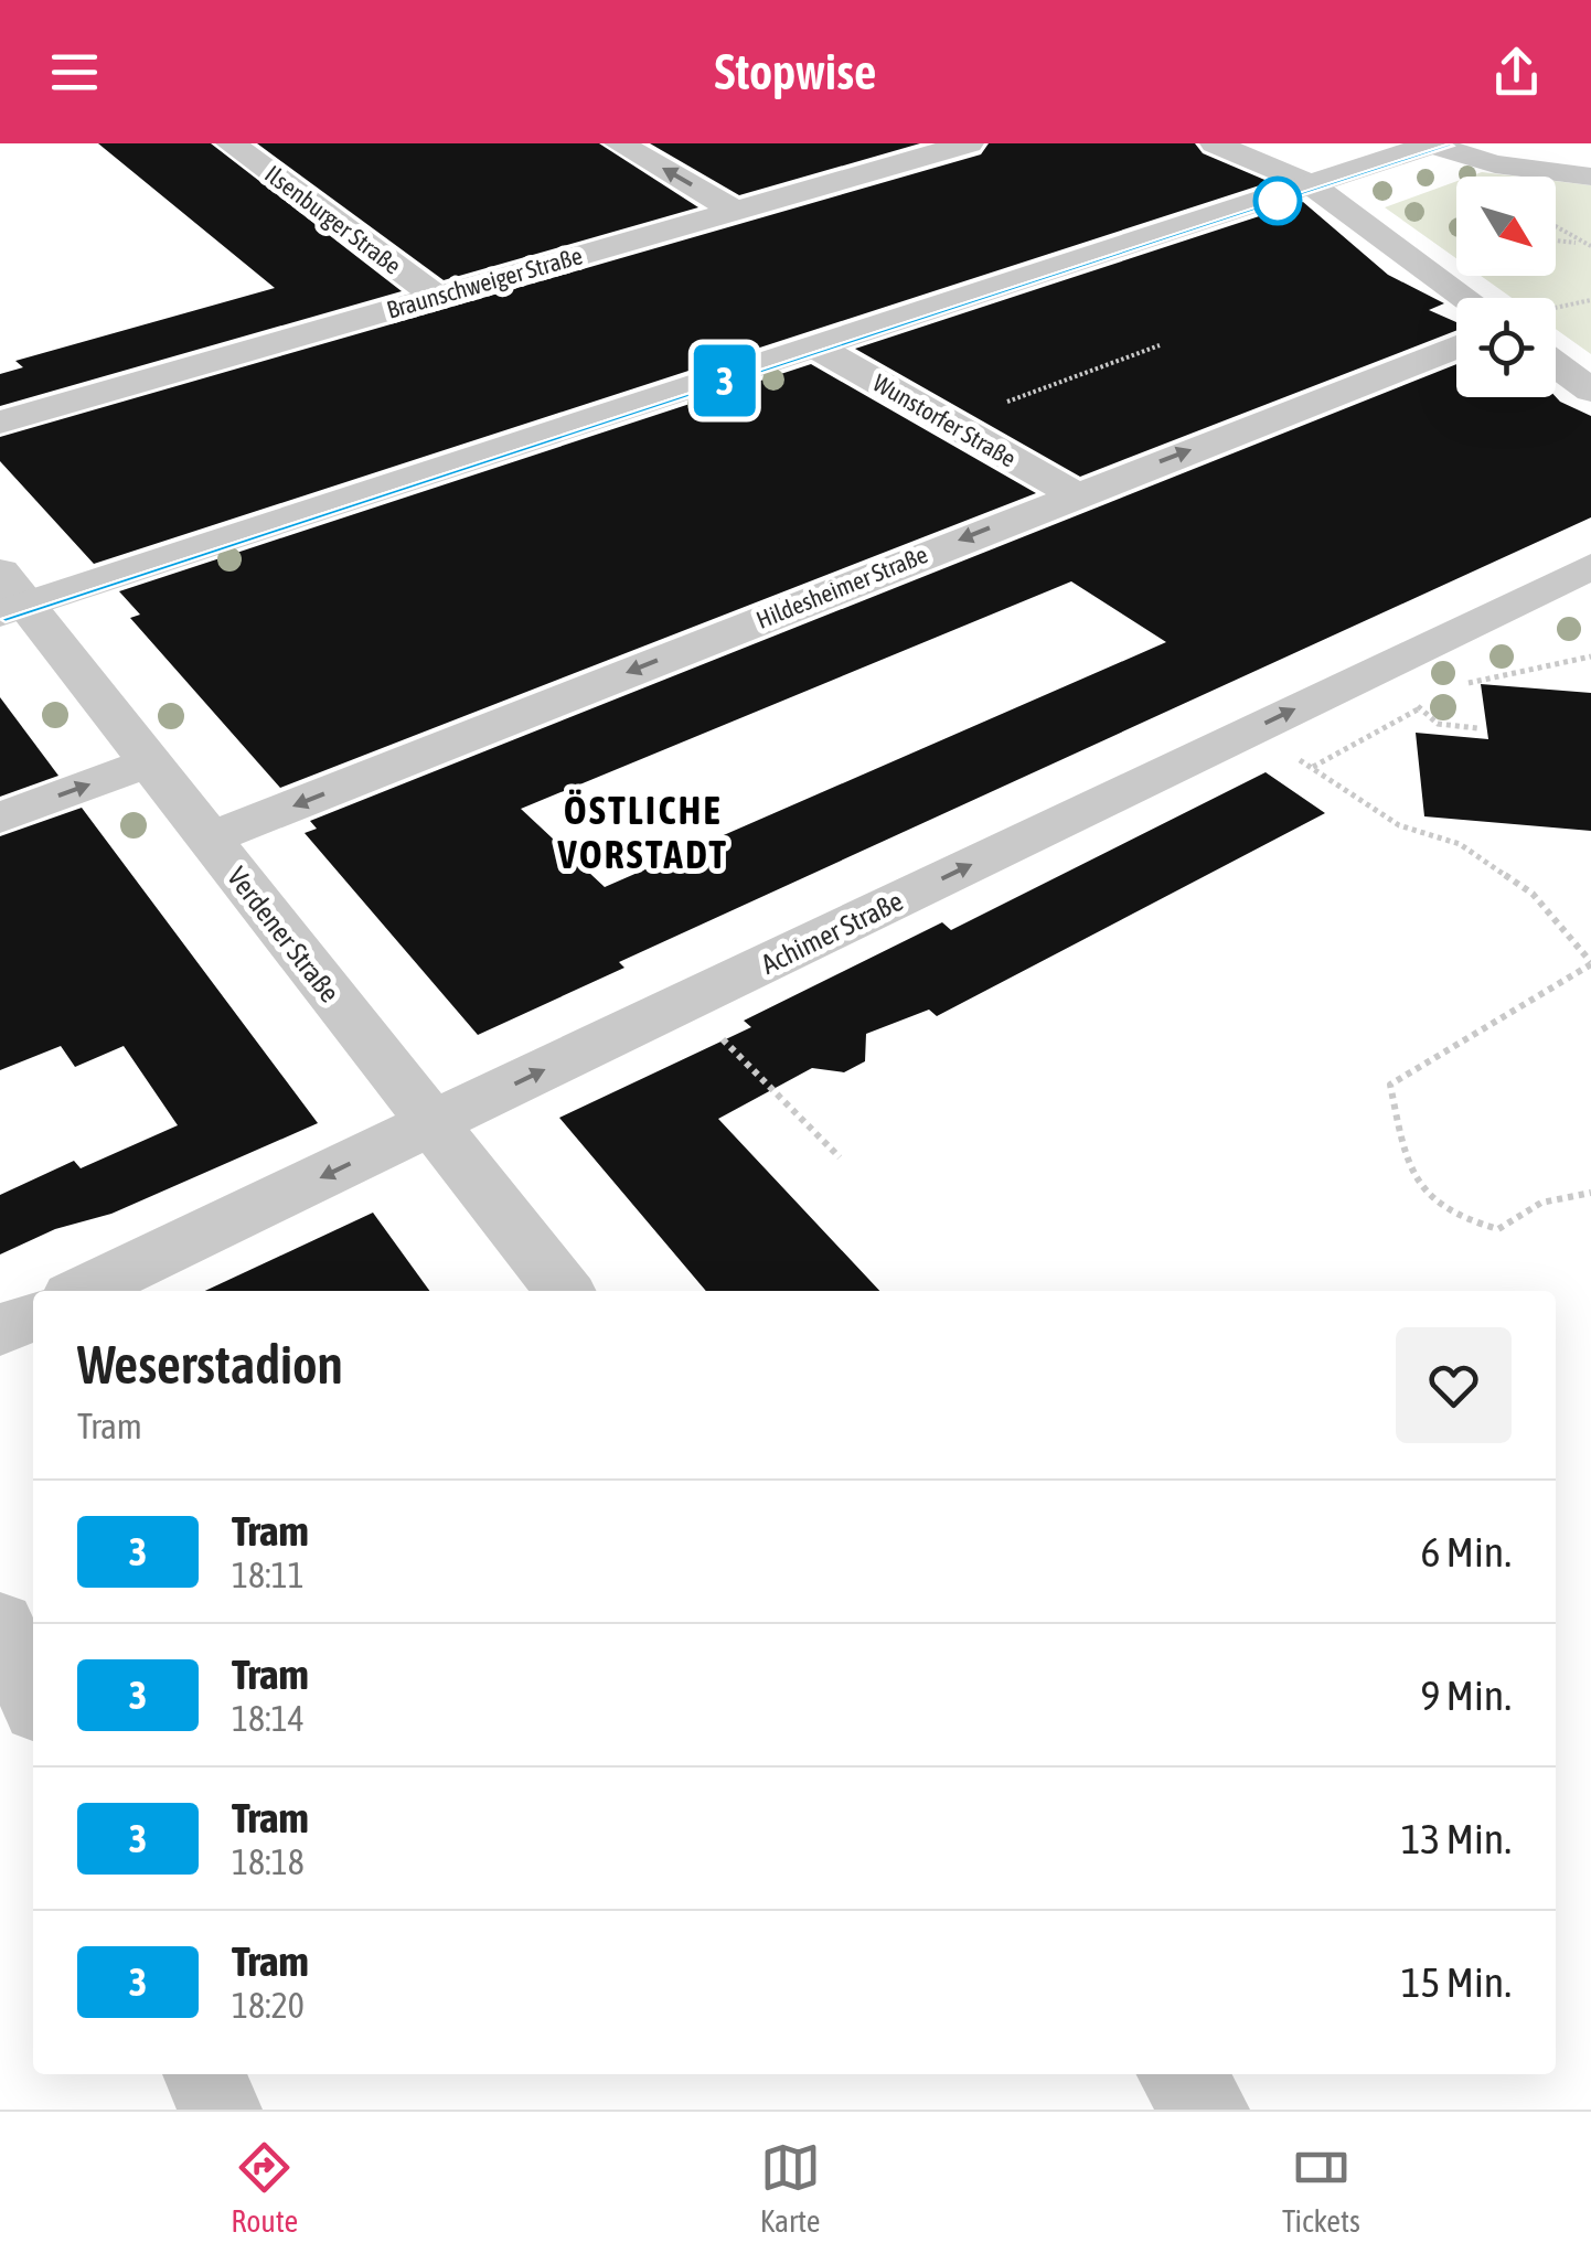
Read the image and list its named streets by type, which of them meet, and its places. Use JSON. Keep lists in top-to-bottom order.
{
  "streets": {
    "street": [
      "Ilsenburger Straße",
      "Braunschweiger Straße",
      "Wunstorfer Straße",
      "Hildesheimer Straße",
      "Achimer Straße",
      "Verdener Straße"
    ]
  },
  "crossings": [
    ["Ilsenburger Straße", "Braunschweiger Straße"],
    ["Wunstorfer Straße", "Hildesheimer Straße"],
    ["Hildesheimer Straße", "Verdener Straße"],
    ["Achimer Straße", "Verdener Straße"]
  ],
  "districts": ["ÖSTLICHE VORSTADT"],
  "lines": ["tram line 3"],
  "north": "bottom right",
  "page": {
    "header": "Stopwise",
    "on_map": "3",
    "heading": ["Weserstadion", "Tram"],
    "list": [
      {
        "mark": "3",
        "name": "Tram",
        "note": "18:11",
        "value": "6 Min."
      },
      {
        "mark": "3",
        "name": "Tram",
        "note": "18:14",
        "value": "9 Min."
      },
      {
        "mark": "3",
        "name": "Tram",
        "note": "18:18",
        "value": "13 Min."
      },
      {
        "mark": "3",
        "name": "Tram",
        "note": "18:20",
        "value": "15 Min."
      }
    ],
    "tabs": ["Route", "Karte", "Tickets"]
  }
}
